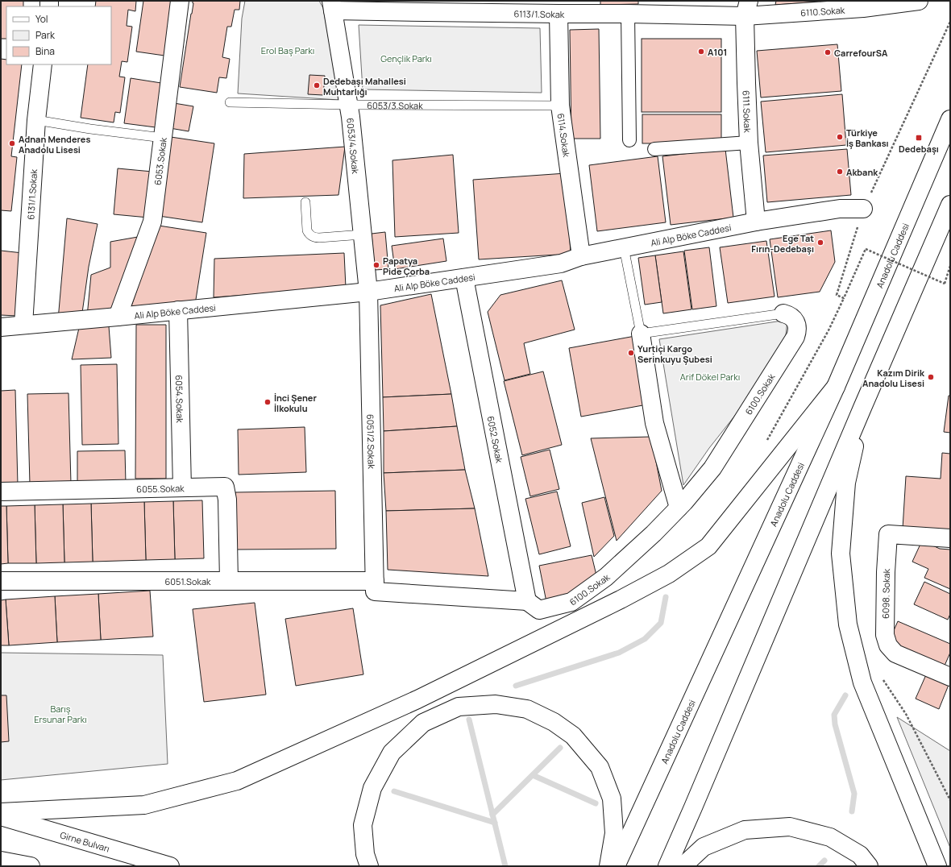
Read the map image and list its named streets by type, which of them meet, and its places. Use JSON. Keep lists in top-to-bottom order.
{
  "streets": {
    "main road": [
      "6110.Sokak",
      "6113/1.Sokak",
      "6111.Sokak",
      "6114.Sokak",
      "6053/4.Sokak",
      "6053.Sokak",
      "6131/1.Sokak",
      "Ali Alp Böke Caddesi",
      "Anadolu Caddesi",
      "6100.Sokak",
      "6054.Sokak",
      "6052.Sokak",
      "6051/2.Sokak",
      "6055.Sokak",
      "6051.Sokak",
      "6098. Sokak",
      "Girne Bulvarı"
    ],
    "lane": ["6053/3.Sokak"]
  },
  "crossings": [
    ["6110.Sokak", "6113/1.Sokak"],
    ["6110.Sokak", "6111.Sokak"],
    ["6113/1.Sokak", "6111.Sokak"],
    ["6113/1.Sokak", "6114.Sokak"],
    ["6113/1.Sokak", "6053/4.Sokak"],
    ["6053/3.Sokak", "6114.Sokak"],
    ["6053/3.Sokak", "6053/4.Sokak"],
    ["6111.Sokak", "Ali Alp Böke Caddesi"],
    ["6114.Sokak", "Ali Alp Böke Caddesi"],
    ["6053/4.Sokak", "Ali Alp Böke Caddesi"],
    ["6053/4.Sokak", "6051/2.Sokak"],
    ["6053.Sokak", "Ali Alp Böke Caddesi"],
    ["6131/1.Sokak", "Ali Alp Böke Caddesi"],
    ["Ali Alp Böke Caddesi", "6054.Sokak"],
    ["Ali Alp Böke Caddesi", "6052.Sokak"],
    ["Ali Alp Böke Caddesi", "6051/2.Sokak"],
    ["6100.Sokak", "6052.Sokak"],
    ["6100.Sokak", "6051.Sokak"],
    ["6054.Sokak", "6055.Sokak"],
    ["6052.Sokak", "6051.Sokak"],
    ["6051/2.Sokak", "6051.Sokak"],
    ["6055.Sokak", "6051.Sokak"]
  ],
  "parks": [
    "Erol Baş Parkı",
    "Gençlik Parkı",
    "Arif Dökel Parkı",
    "Barış Ersunar Parkı"
  ],
  "places": {
    "other": [
      "A101",
      "CarrefourSA",
      "Dedebaşı Mahallesi Muhtarlığı",
      "Türkiye İş Bankası",
      "Adnan Menderes Anadolu Lisesi",
      "Akbank",
      "Ege Tat Fırın-Dedebaşı",
      "Papatya Pide Çorba",
      "Yurtiçi Kargo Serinkuyu Şubesi",
      "Kazım Dirik Anadolu Lisesi",
      "İnci Şener İlkokulu"
    ],
    "transit": ["Dedebaşı"]
  },
  "legend": ["Yol", "Park", "Bina"]
}
